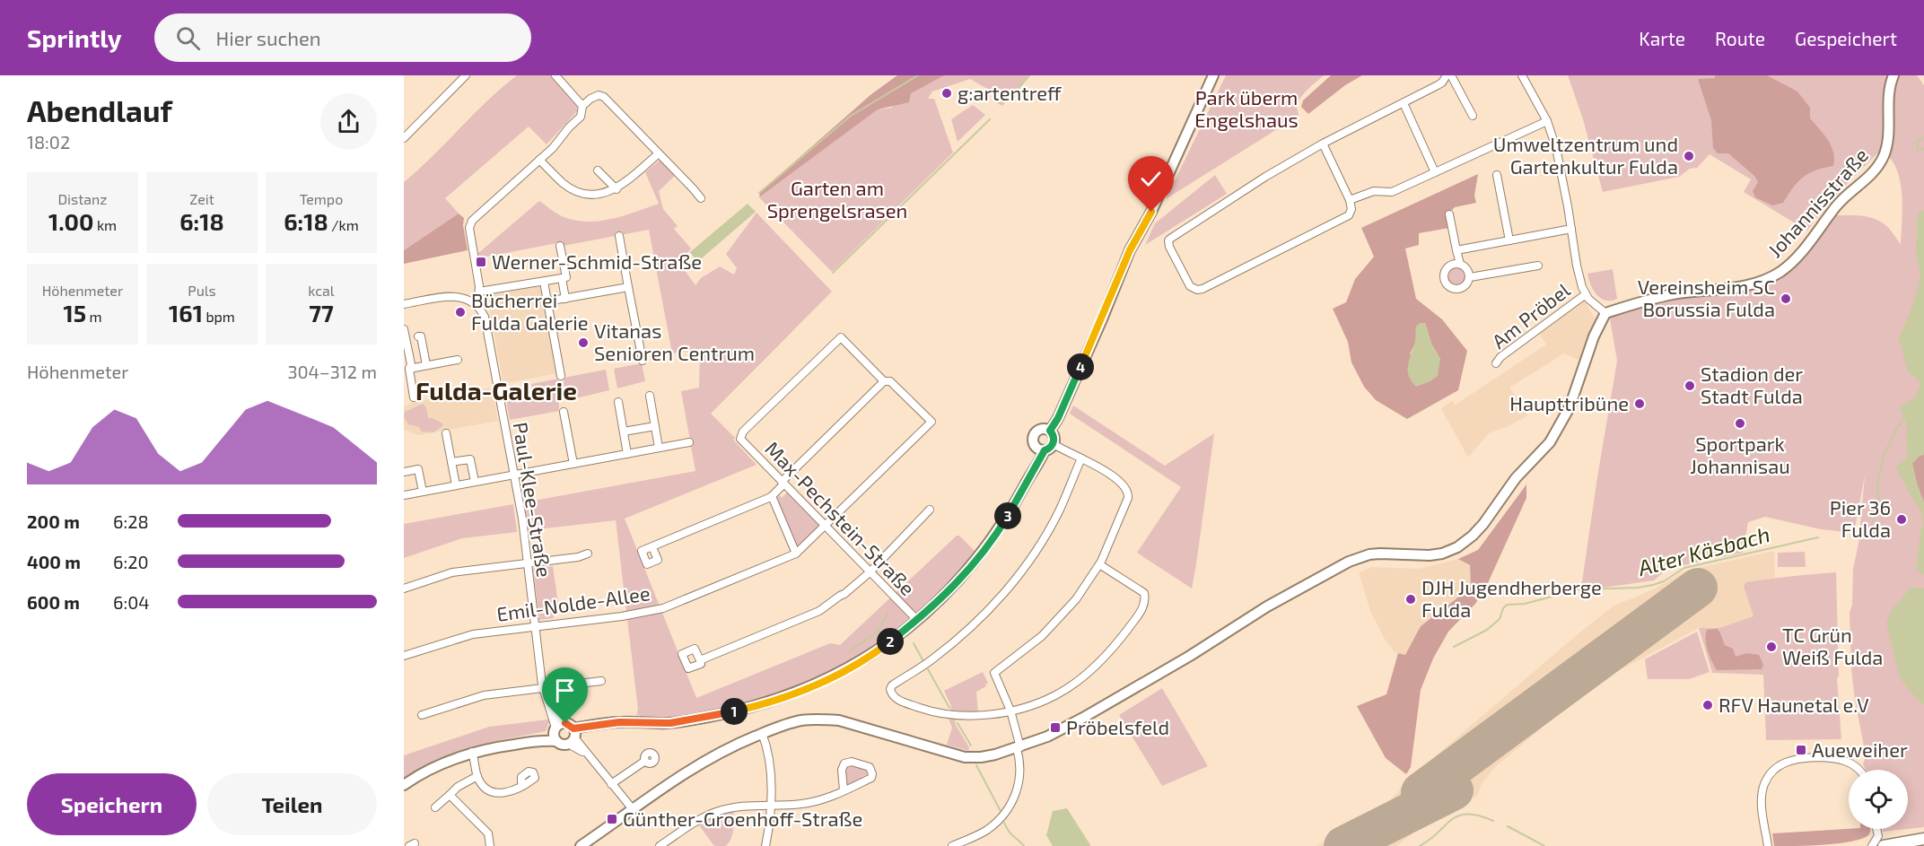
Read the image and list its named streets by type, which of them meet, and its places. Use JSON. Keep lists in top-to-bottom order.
{
  "streets": {
    "street": [
      "Johannisstraße",
      "Am Pröbel",
      "Paul-Klee-Straße",
      "Max-Pechstein-Straße",
      "Emil-Nolde-Allee"
    ]
  },
  "crossings": [
    ["Paul-Klee-Straße", "Emil-Nolde-Allee"],
    ["Max-Pechstein-Straße", "Emil-Nolde-Allee"]
  ],
  "districts": ["Fulda-Galerie"],
  "water": ["Alter Käsbach"],
  "parks": ["Park überm Engelshaus", "Garten am Sprengelsrasen"],
  "places": {
    "other": [
      "g:artentreff",
      "Umweltzentrum und Gartenkultur Fulda",
      "Vereinsheim SC Borussia Fulda",
      "Bücherrei Fulda Galerie",
      "Vitanas Senioren Centrum",
      "Stadion der Stadt Fulda",
      "Haupttribüne",
      "Sportpark Johannisau",
      "Pier 36 Fulda",
      "DJH Jugendherberge Fulda",
      "TC Grün Weiß Fulda",
      "RFV Haunetal e.V"
    ],
    "transit": [
      "Werner-Schmid-Straße",
      "Pröbelsfeld",
      "Aueweiher",
      "Günther-Groenhoff-Straße"
    ]
  },
  "page": {
    "header": "Sprintly",
    "search": "Hier suchen",
    "nav": ["Karte", "Route", "Gespeichert"],
    "heading": ["Abendlauf", "18:02"],
    "stats": [
      ["Distanz", "1.00 km"],
      ["Zeit", "6:18"],
      ["Tempo", "6:18 /km"],
      ["Höhenmeter", "15 m"],
      ["Puls", "161 bpm"],
      ["kcal", "77"]
    ],
    "chart": ["Höhenmeter", "304–312 m"],
    "pins": [
      "4",
      "3",
      "2",
      "1"
    ],
    "list": [
      {
        "name": "200 m",
        "note": "6:28"
      },
      {
        "name": "400 m",
        "note": "6:20"
      },
      {
        "name": "600 m",
        "note": "6:04"
      }
    ],
    "buttons": ["Speichern", "Teilen"]
  }
}
